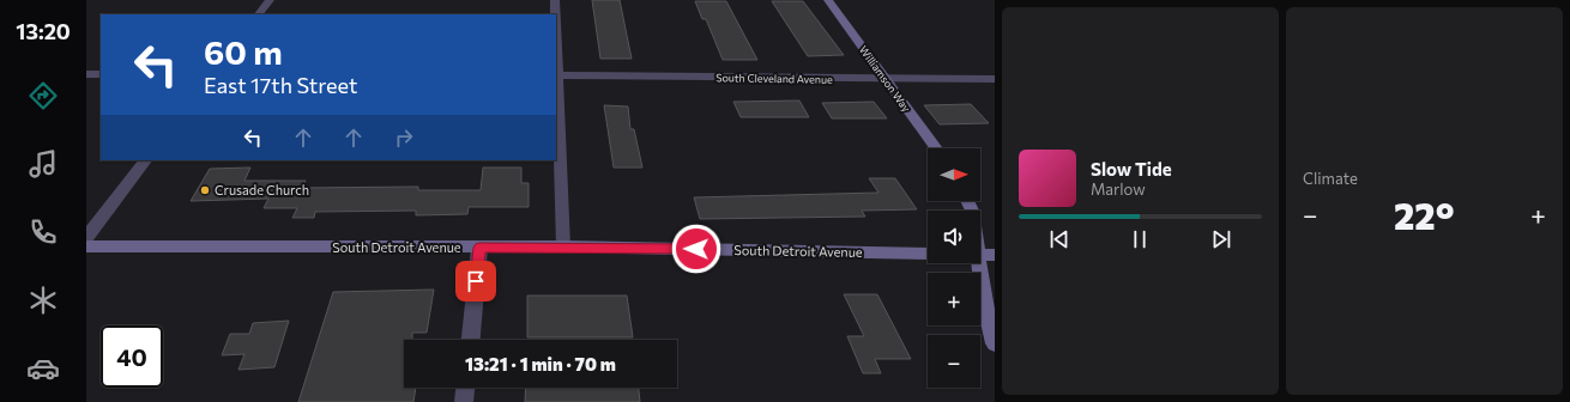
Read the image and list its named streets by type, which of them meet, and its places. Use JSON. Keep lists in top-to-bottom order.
{
  "streets": {
    "street": ["South Cleveland Avenue", "Williamson Way", "South Detroit Avenue"]
  },
  "crossings": [
    ["South Cleveland Avenue", "Williamson Way"]
  ],
  "places": ["Crusade Church"],
  "north": "right",
  "page": {
    "tabs": "13:20",
    "tile": "Climate",
    "turn": ["60 m", "East 17th Street"],
    "map_buttons": ["+", "−"],
    "song": ["Slow Tide", "Marlow"],
    "heat": ["−", "22°", "+"],
    "limit": "40",
    "trip": "13:21 · 1 min · 70 m"
  }
}
